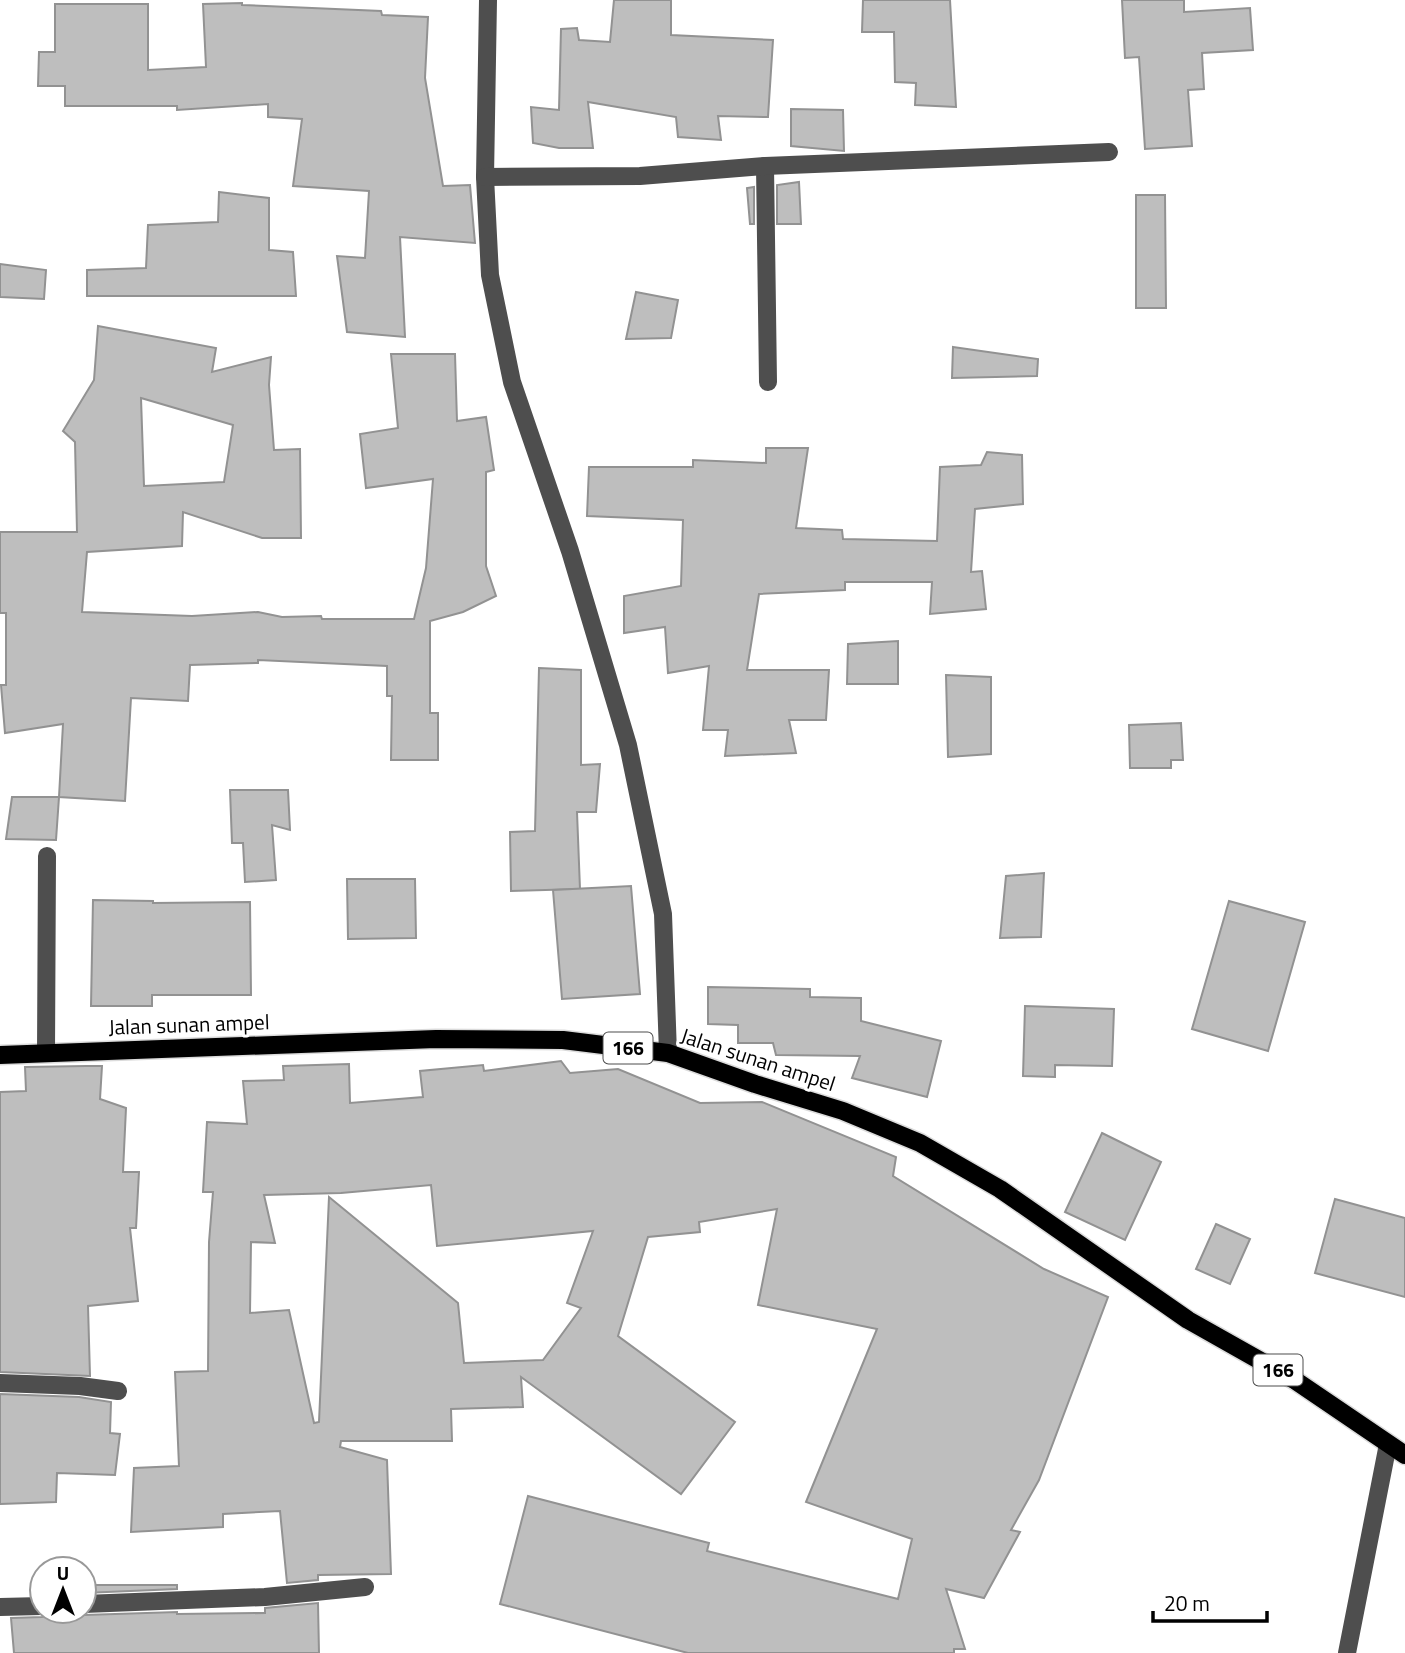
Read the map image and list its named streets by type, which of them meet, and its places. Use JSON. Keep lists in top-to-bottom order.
{
  "streets": {
    "main road": ["Jalan sunan ampel", "166"]
  },
  "scale_bar": "20 m",
  "north": "top"
}
